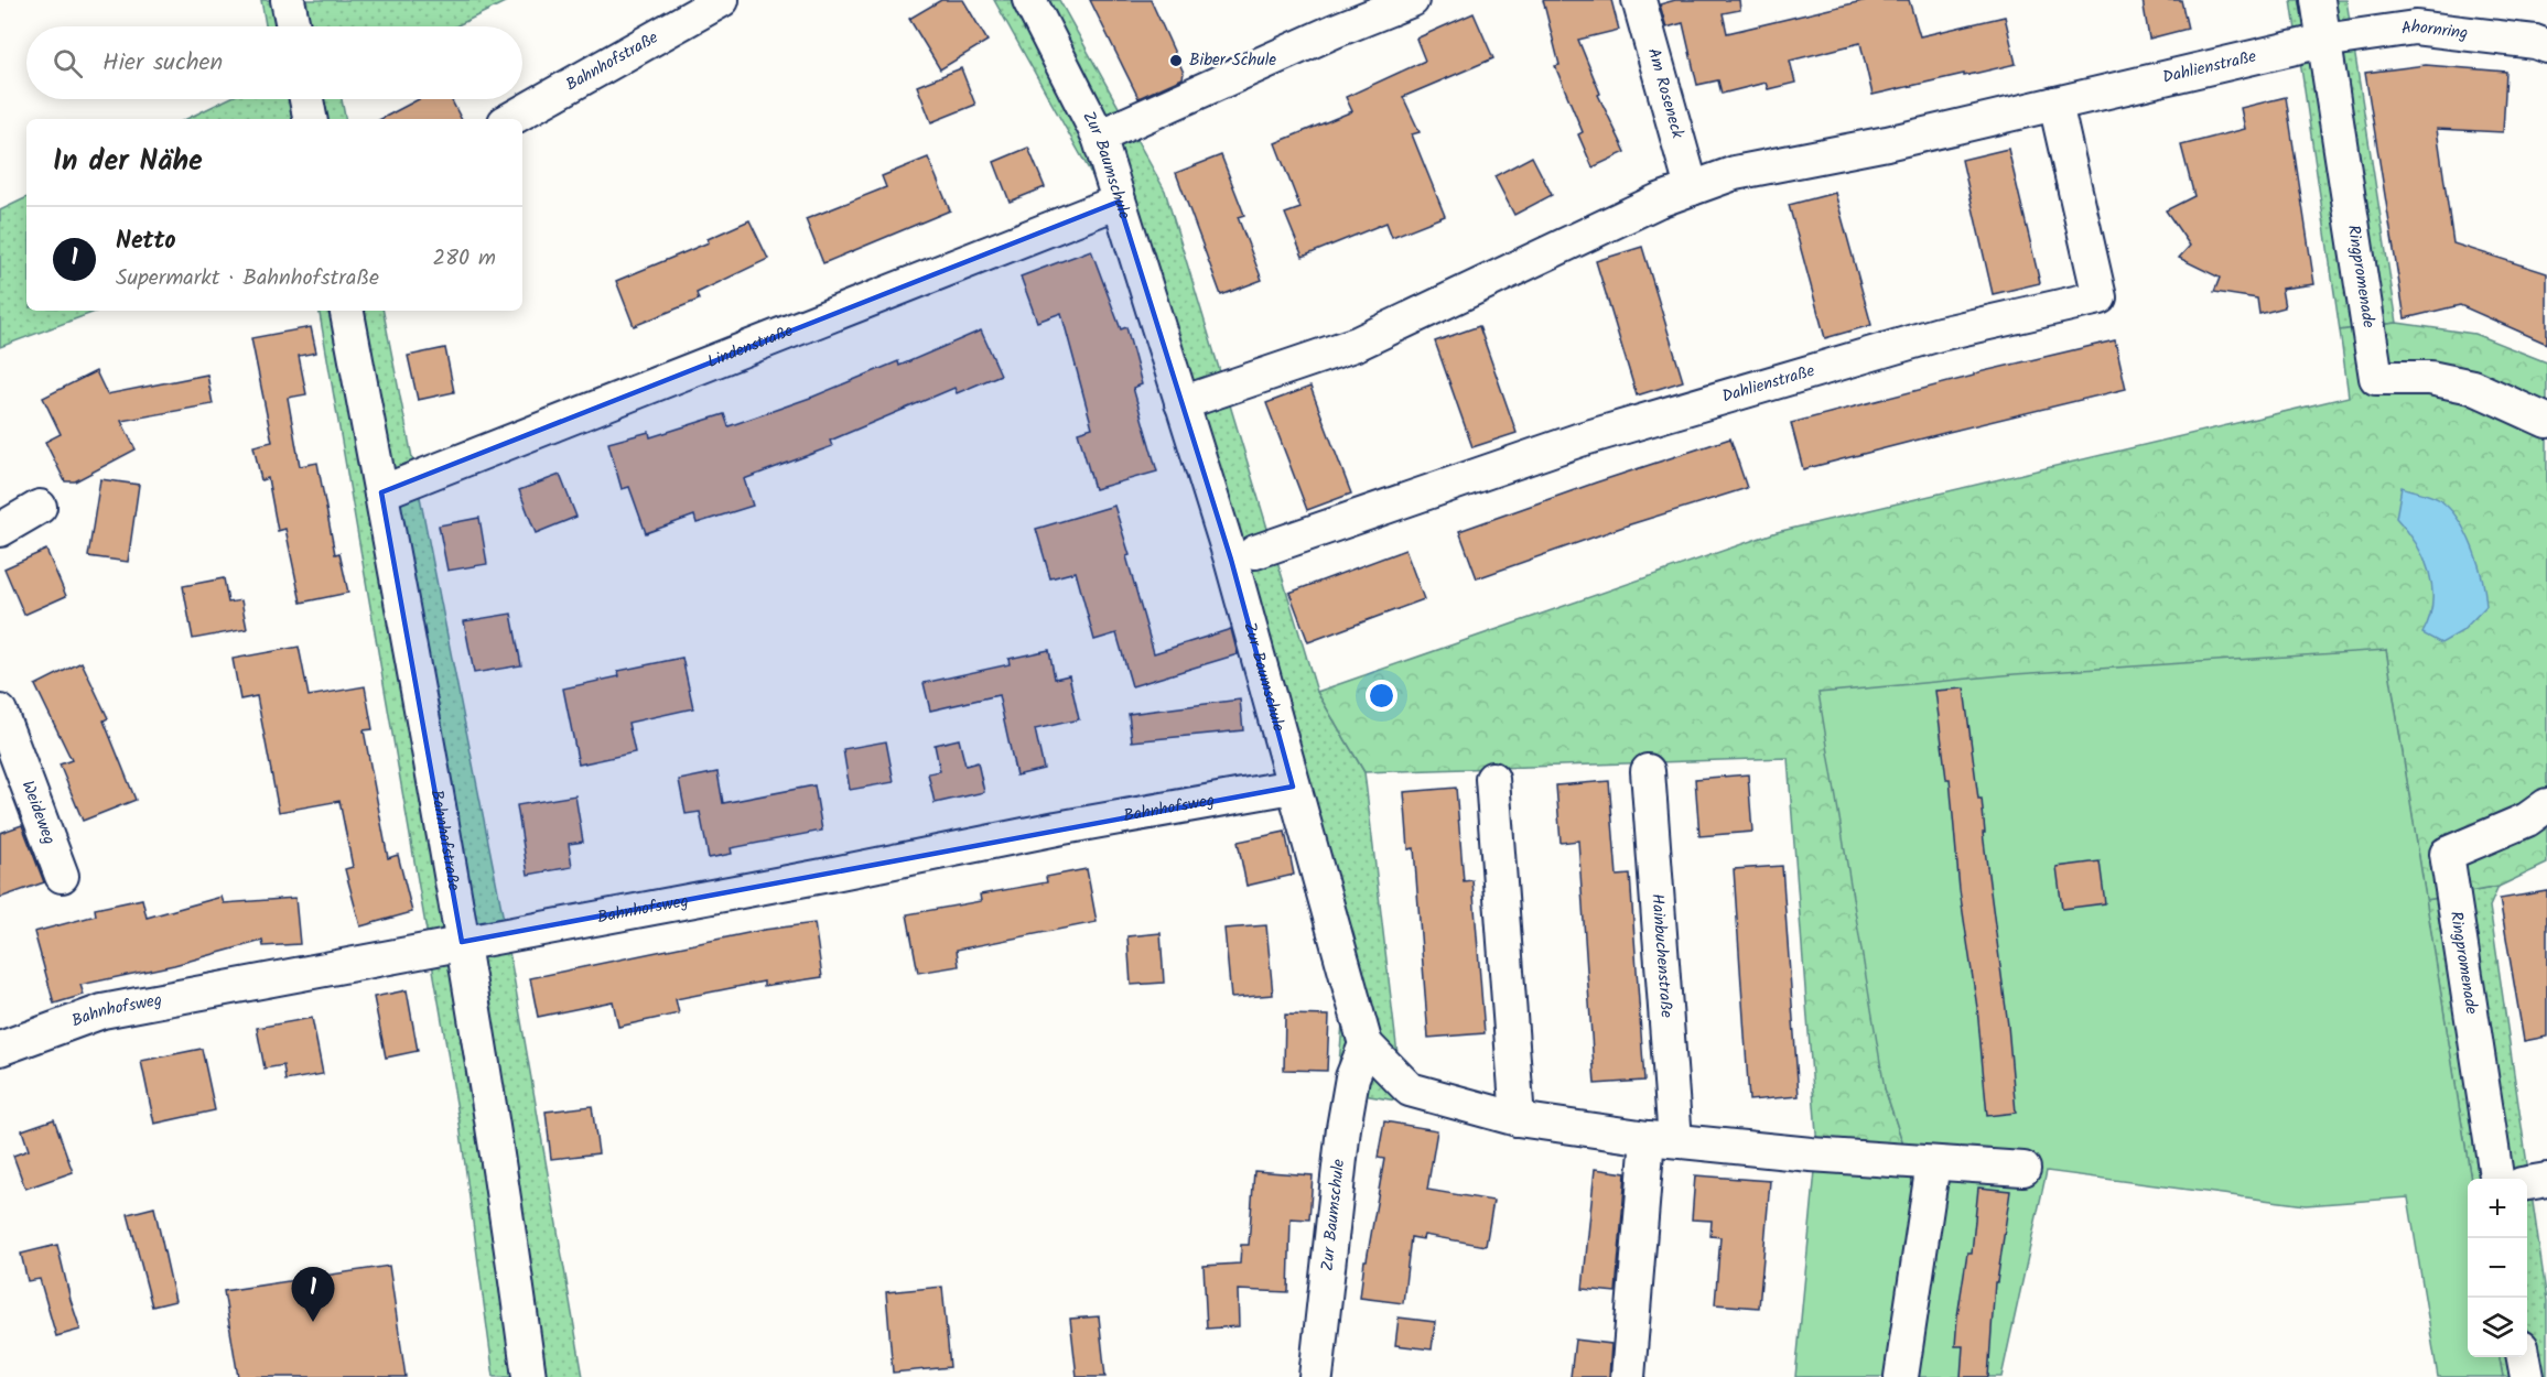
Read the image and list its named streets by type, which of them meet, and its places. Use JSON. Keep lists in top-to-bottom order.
{
  "streets": {
    "street": [
      "Ahornring",
      "Bahnhofstraße",
      "Dahlienstraße",
      "Am Roseneck",
      "Zur Baumschule",
      "Ringpromenade",
      "Lindenstraße",
      "Bahnhofsweg",
      "Weideweg",
      "Hainbuchenstraße"
    ]
  },
  "crossings": [
    ["Ahornring", "Dahlienstraße"],
    ["Ahornring", "Ringpromenade"],
    ["Bahnhofstraße", "Lindenstraße"],
    ["Bahnhofstraße", "Bahnhofsweg"],
    ["Dahlienstraße", "Am Roseneck"],
    ["Dahlienstraße", "Zur Baumschule"],
    ["Dahlienstraße", "Ringpromenade"],
    ["Zur Baumschule", "Lindenstraße"],
    ["Zur Baumschule", "Bahnhofsweg"]
  ],
  "places": ["Biber Schule"],
  "page": {
    "search": "Hier suchen",
    "heading": "In der Nähe",
    "list": [
      {
        "mark": "1",
        "name": "Netto",
        "note": "Supermarkt · Bahnhofstraße",
        "value": "280 m"
      }
    ],
    "map_buttons": ["+", "−"],
    "pins": "1"
  }
}
